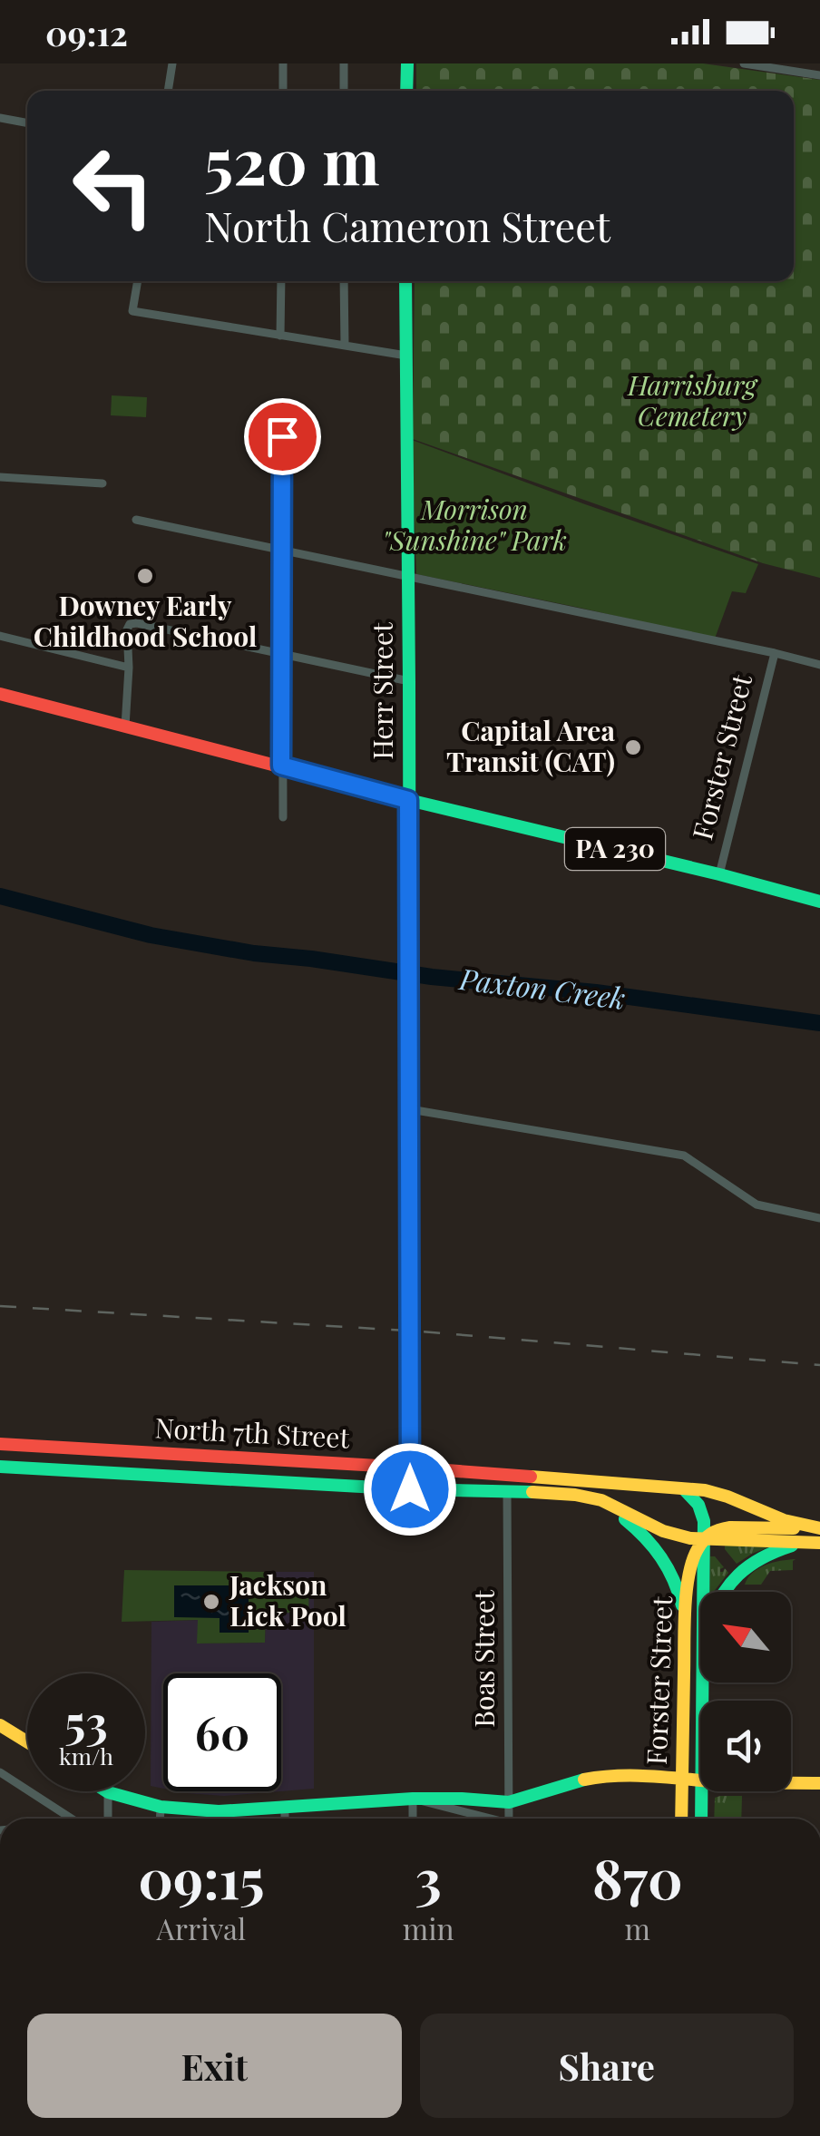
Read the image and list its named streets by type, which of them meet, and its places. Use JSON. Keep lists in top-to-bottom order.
{
  "streets": {
    "main road": [
      "Herr Street",
      "Forster Street",
      "PA 230",
      "North 7th Street"
    ],
    "street": ["Boas Street"]
  },
  "crossings": [
    ["Herr Street", "PA 230"],
    ["Herr Street", "North 7th Street"],
    ["Forster Street", "PA 230"],
    ["Forster Street", "North 7th Street"],
    ["North 7th Street", "Boas Street"]
  ],
  "water": ["Paxton Creek"],
  "parks": ["Harrisburg Cemetery", "Morrison \"Sunshine\" Park"],
  "places": ["Downey Early Childhood School", "Capital Area Transit (CAT)", "Jackson Lick Pool"],
  "north": "top left",
  "page": {
    "status": "09:12",
    "turn": ["520 m", "North Cameron Street"],
    "speed": "53 km/h",
    "limit": "60",
    "eta": [
      "09:15",
      "Arrival",
      "3",
      "min",
      "870",
      "m"
    ],
    "buttons": ["Exit", "Share"]
  }
}
